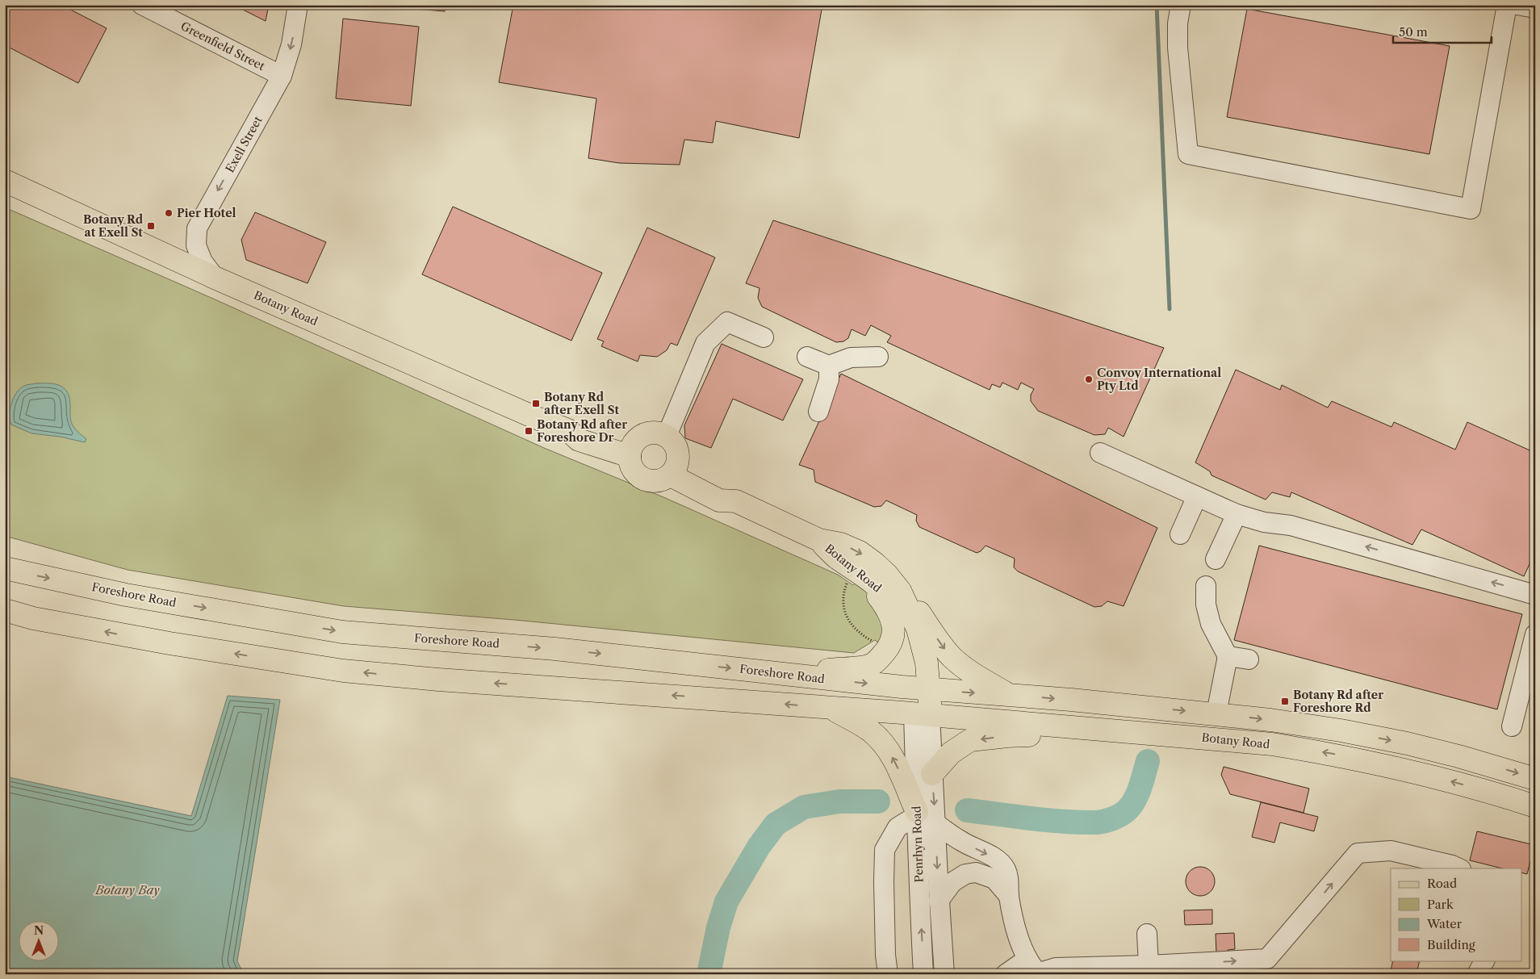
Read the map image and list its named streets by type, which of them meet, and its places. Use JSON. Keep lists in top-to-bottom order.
{
  "streets": {
    "main road": ["Botany Road", "Foreshore Road"],
    "street": ["Greenfield Street", "Exell Street", "Penrhyn Road"]
  },
  "crossings": [
    ["Greenfield Street", "Exell Street"],
    ["Exell Street", "Botany Road"],
    ["Botany Road", "Foreshore Road"],
    ["Botany Road", "Penrhyn Road"]
  ],
  "one_way": ["Exell Street"],
  "water": ["Botany Bay"],
  "places": {
    "other": ["Pier Hotel", "Convoy International Pty Ltd"],
    "transit": [
      "Botany Rd at Exell St",
      "Botany Rd after Exell St",
      "Botany Rd after Foreshore Dr",
      "Botany Rd after Foreshore Rd"
    ]
  },
  "legend": [
    "Road",
    "Park",
    "Water",
    "Building"
  ],
  "scale_bar": "50 m",
  "north": "top"
}
